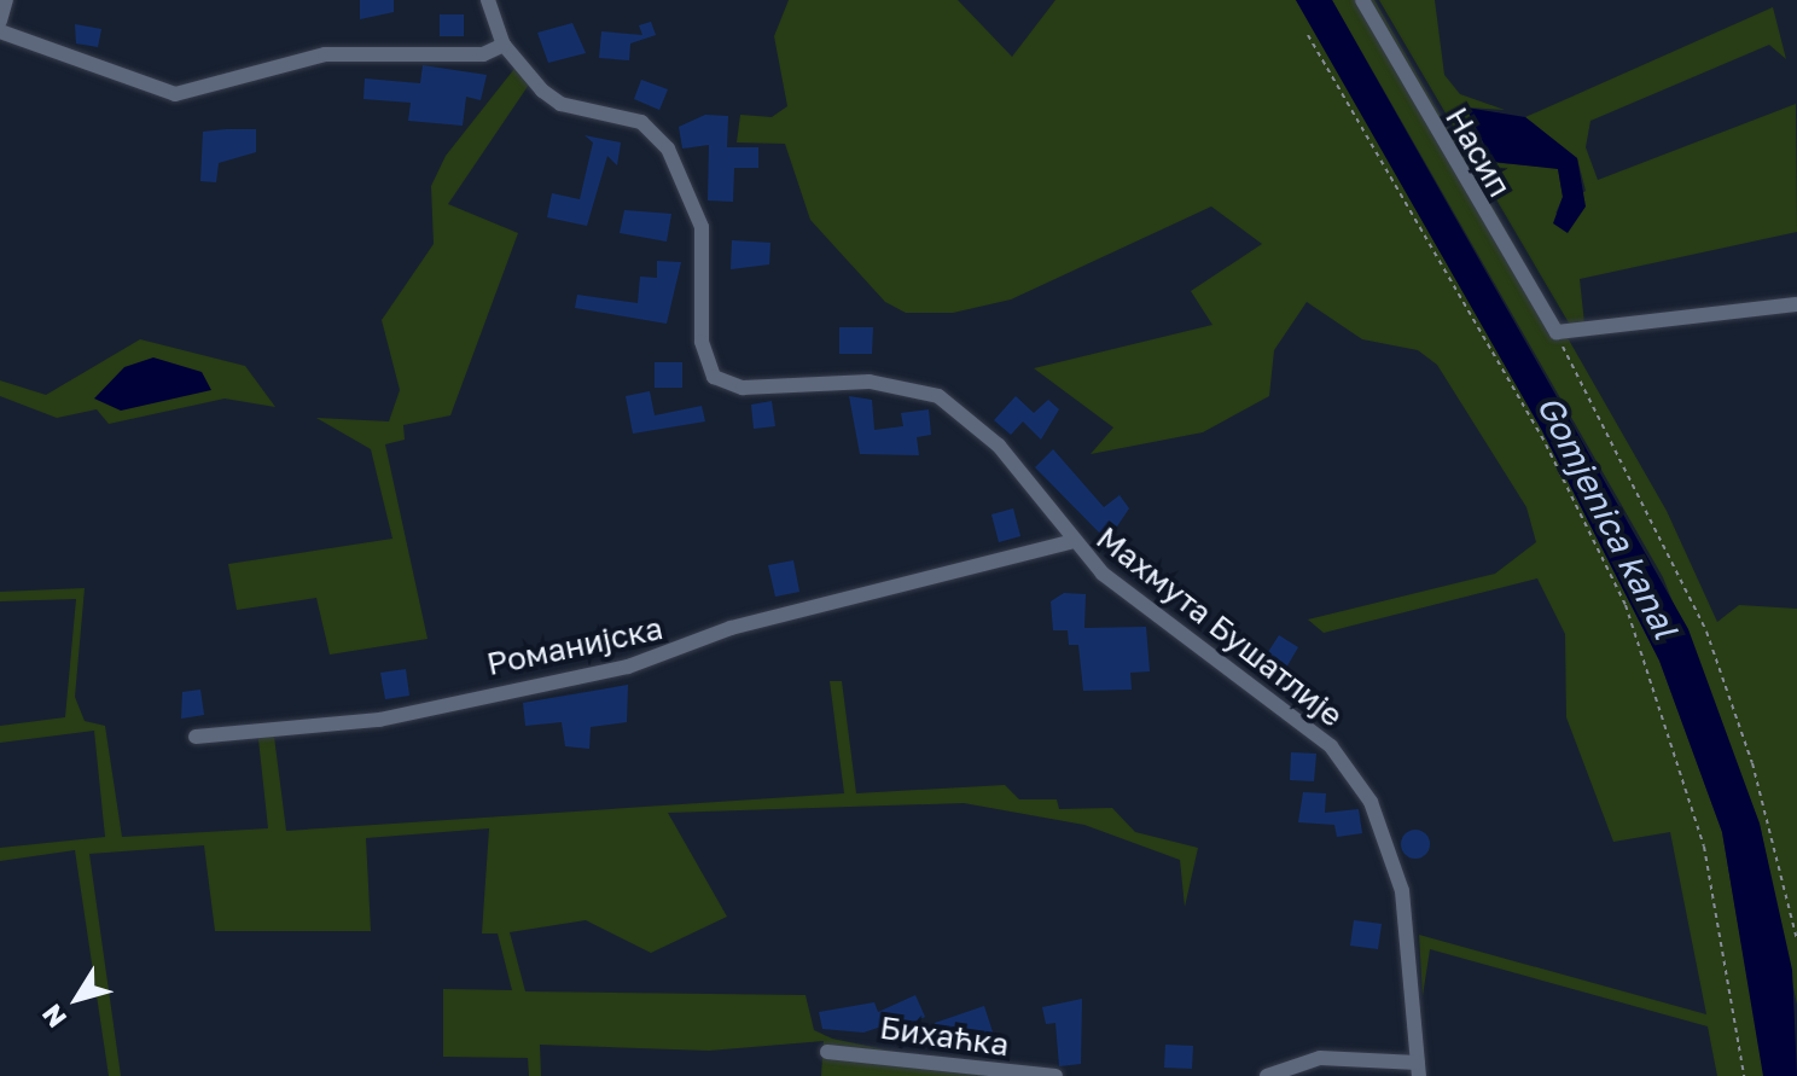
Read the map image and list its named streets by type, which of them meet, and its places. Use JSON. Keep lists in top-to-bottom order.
{
  "streets": {
    "street": [
      "Насип",
      "Махмута Бушатлије",
      "Романијска",
      "Бихаћка"
    ]
  },
  "crossings": [
    ["Махмута Бушатлије", "Романијска"]
  ],
  "water": ["Gomjenica kanal"],
  "north": "bottom left"
}
